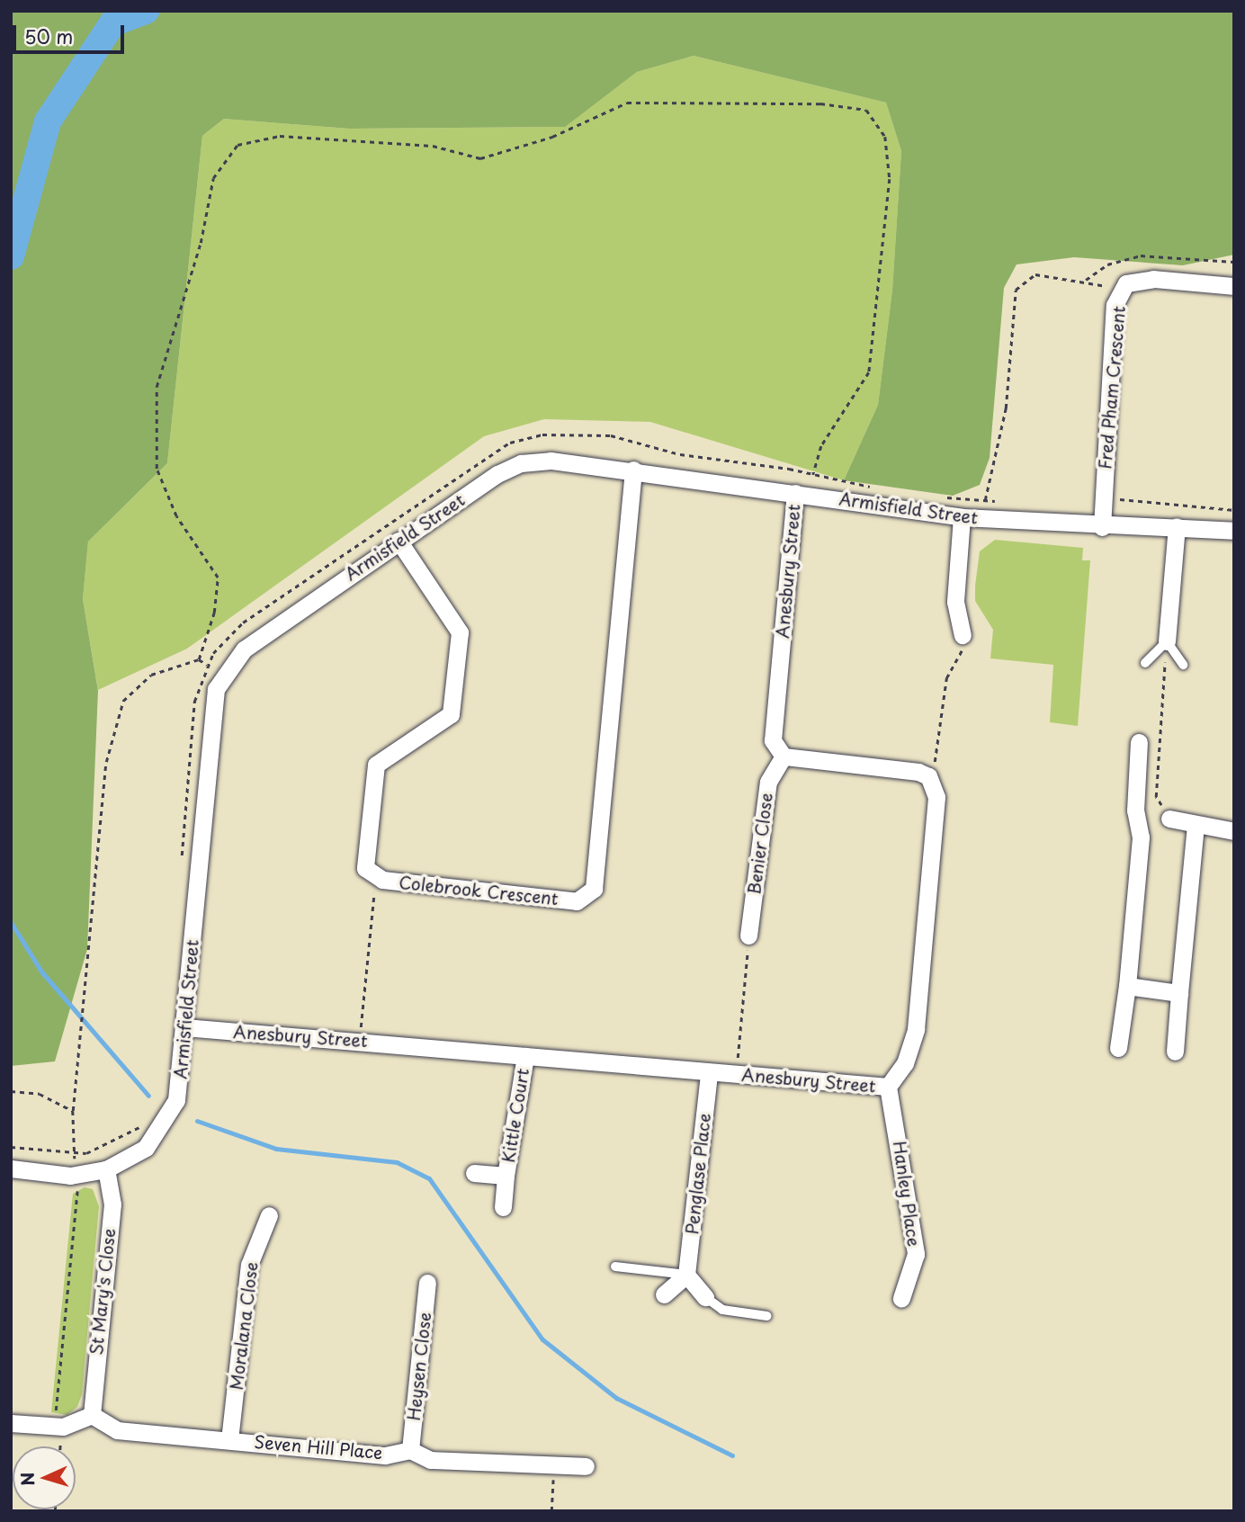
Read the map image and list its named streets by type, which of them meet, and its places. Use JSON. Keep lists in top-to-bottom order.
{
  "streets": {
    "street": [
      "Fred Pham Crescent",
      "Armisfield Street",
      "Anesbury Street",
      "Benier Close",
      "Colebrook Crescent",
      "Kittle Court",
      "Penglase Place",
      "Hanley Place",
      "St Mary's Close",
      "Moralana Close",
      "Heysen Close",
      "Seven Hill Place"
    ]
  },
  "crossings": [
    ["Fred Pham Crescent", "Armisfield Street"],
    ["Armisfield Street", "Anesbury Street"],
    ["Armisfield Street", "Colebrook Crescent"],
    ["Armisfield Street", "St Mary's Close"],
    ["Anesbury Street", "Benier Close"],
    ["Anesbury Street", "Kittle Court"],
    ["Anesbury Street", "Penglase Place"],
    ["Anesbury Street", "Hanley Place"],
    ["St Mary's Close", "Seven Hill Place"],
    ["Moralana Close", "Seven Hill Place"],
    ["Heysen Close", "Seven Hill Place"]
  ],
  "scale_bar": "50 m",
  "north": "left"
}
